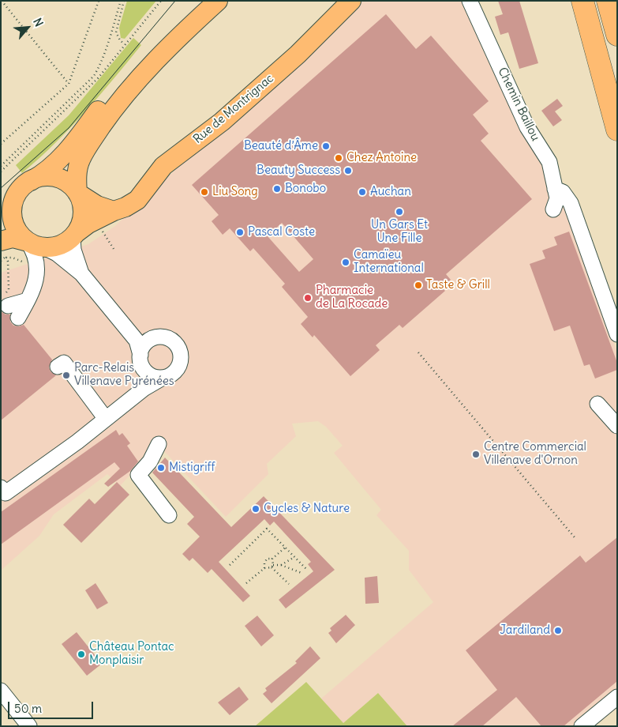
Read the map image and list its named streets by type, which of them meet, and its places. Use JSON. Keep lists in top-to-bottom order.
{
  "streets": {
    "main road": ["Rue de Montrignac"],
    "street": ["Chemin Baillou"]
  },
  "places": [
    "Beauté d’Âme",
    "Chez Antoine",
    "Beauty Success",
    "Bonobo",
    "Liu Song",
    "Auchan",
    "Un Gars Et Une Fille",
    "Pascal Coste",
    "Camaïeu International",
    "Taste & Grill",
    "Pharmacie de La Rocade",
    "Parc-Relais Villenave Pyrénées",
    "Centre Commercial Villenave d'Ornon",
    "Mistigriff",
    "Cycles & Nature",
    "Jardiland",
    "Château Pontac Monplaisir"
  ],
  "scale_bar": "50 m",
  "north": "top right"
}
